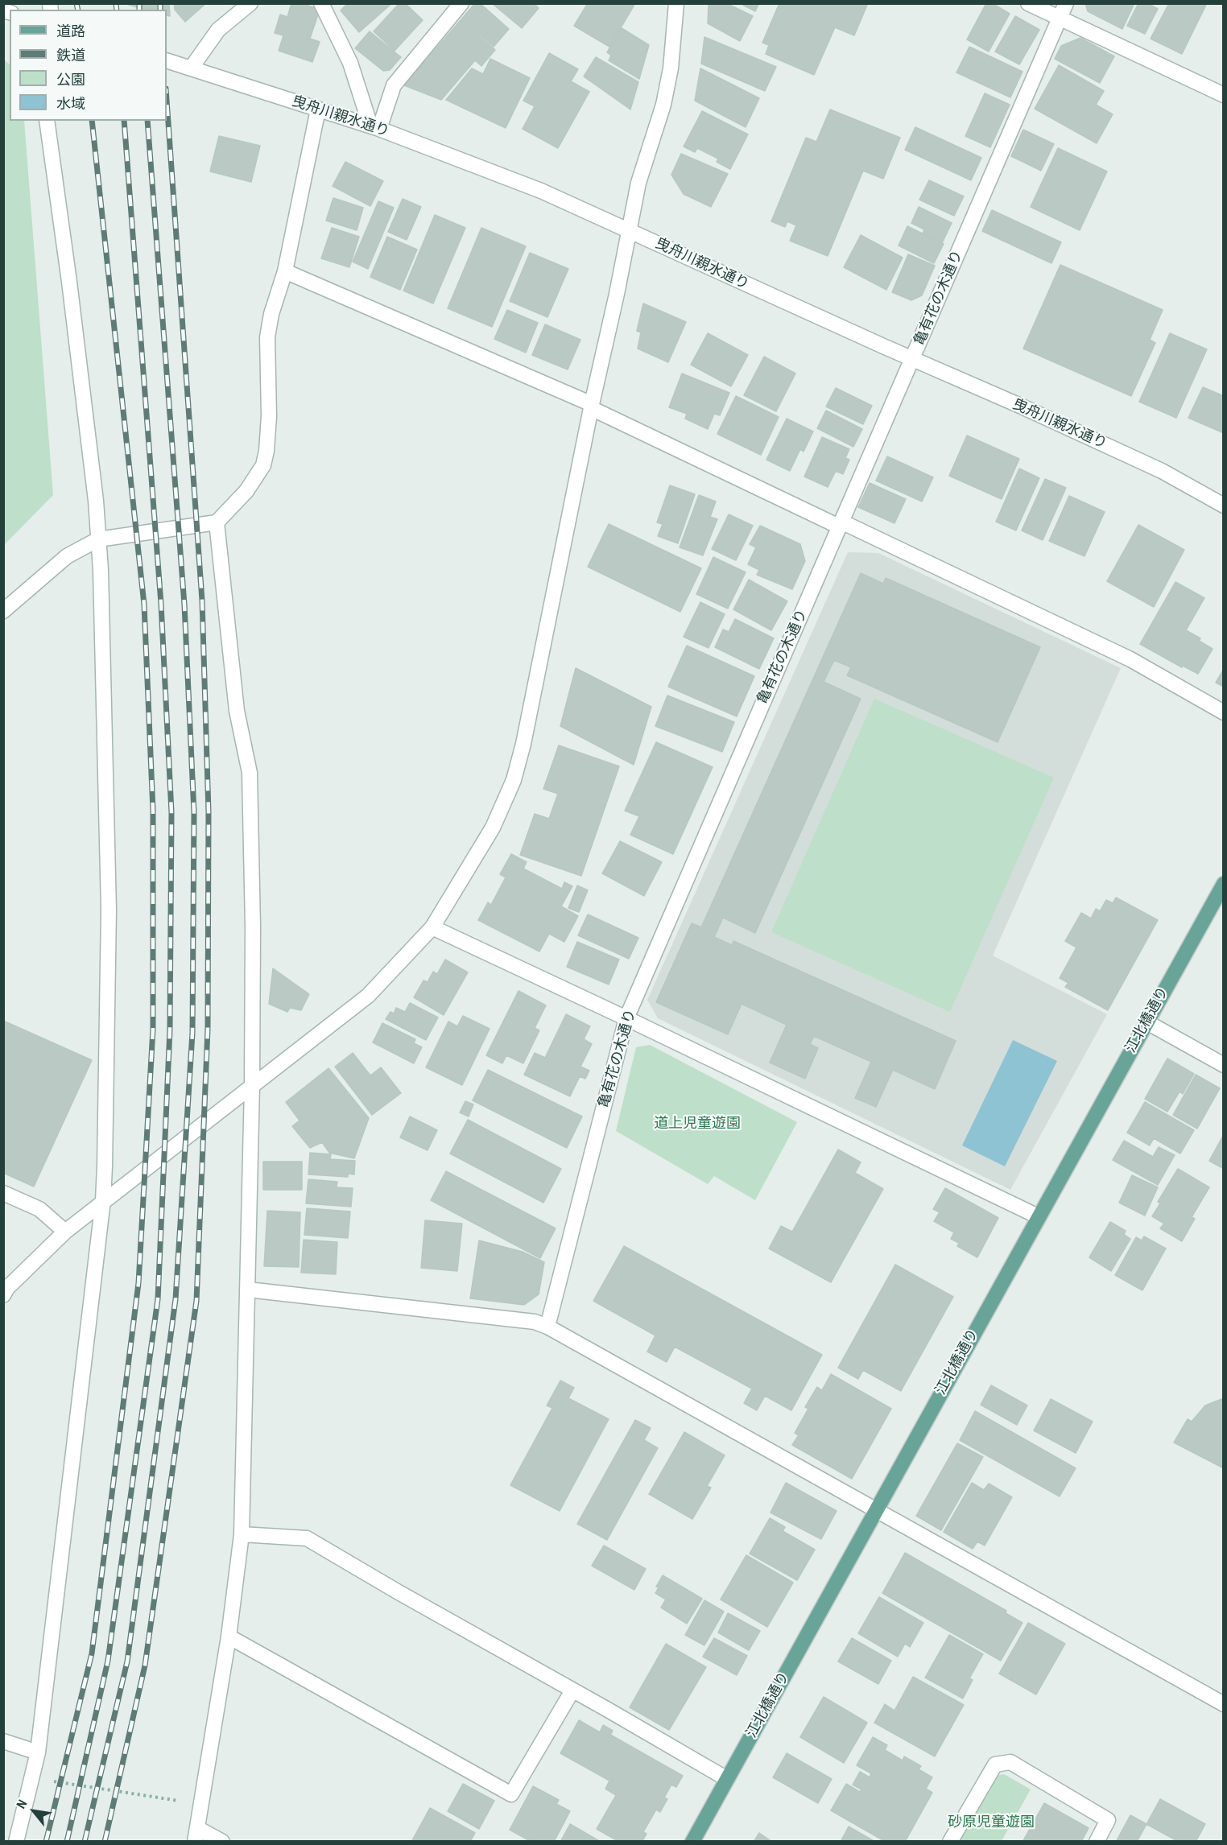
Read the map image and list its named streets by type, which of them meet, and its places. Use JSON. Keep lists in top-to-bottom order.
{
  "streets": {
    "main road": ["江北橋通り"],
    "street": ["曳舟川親水通り", "亀有花の木通り"]
  },
  "crossings": [
    ["曳舟川親水通り", "亀有花の木通り"]
  ],
  "parks": ["道上児童遊園", "砂原児童遊園"],
  "legend": [
    "道路",
    "鉄道",
    "公園",
    "水域"
  ],
  "north": "top left"
}
